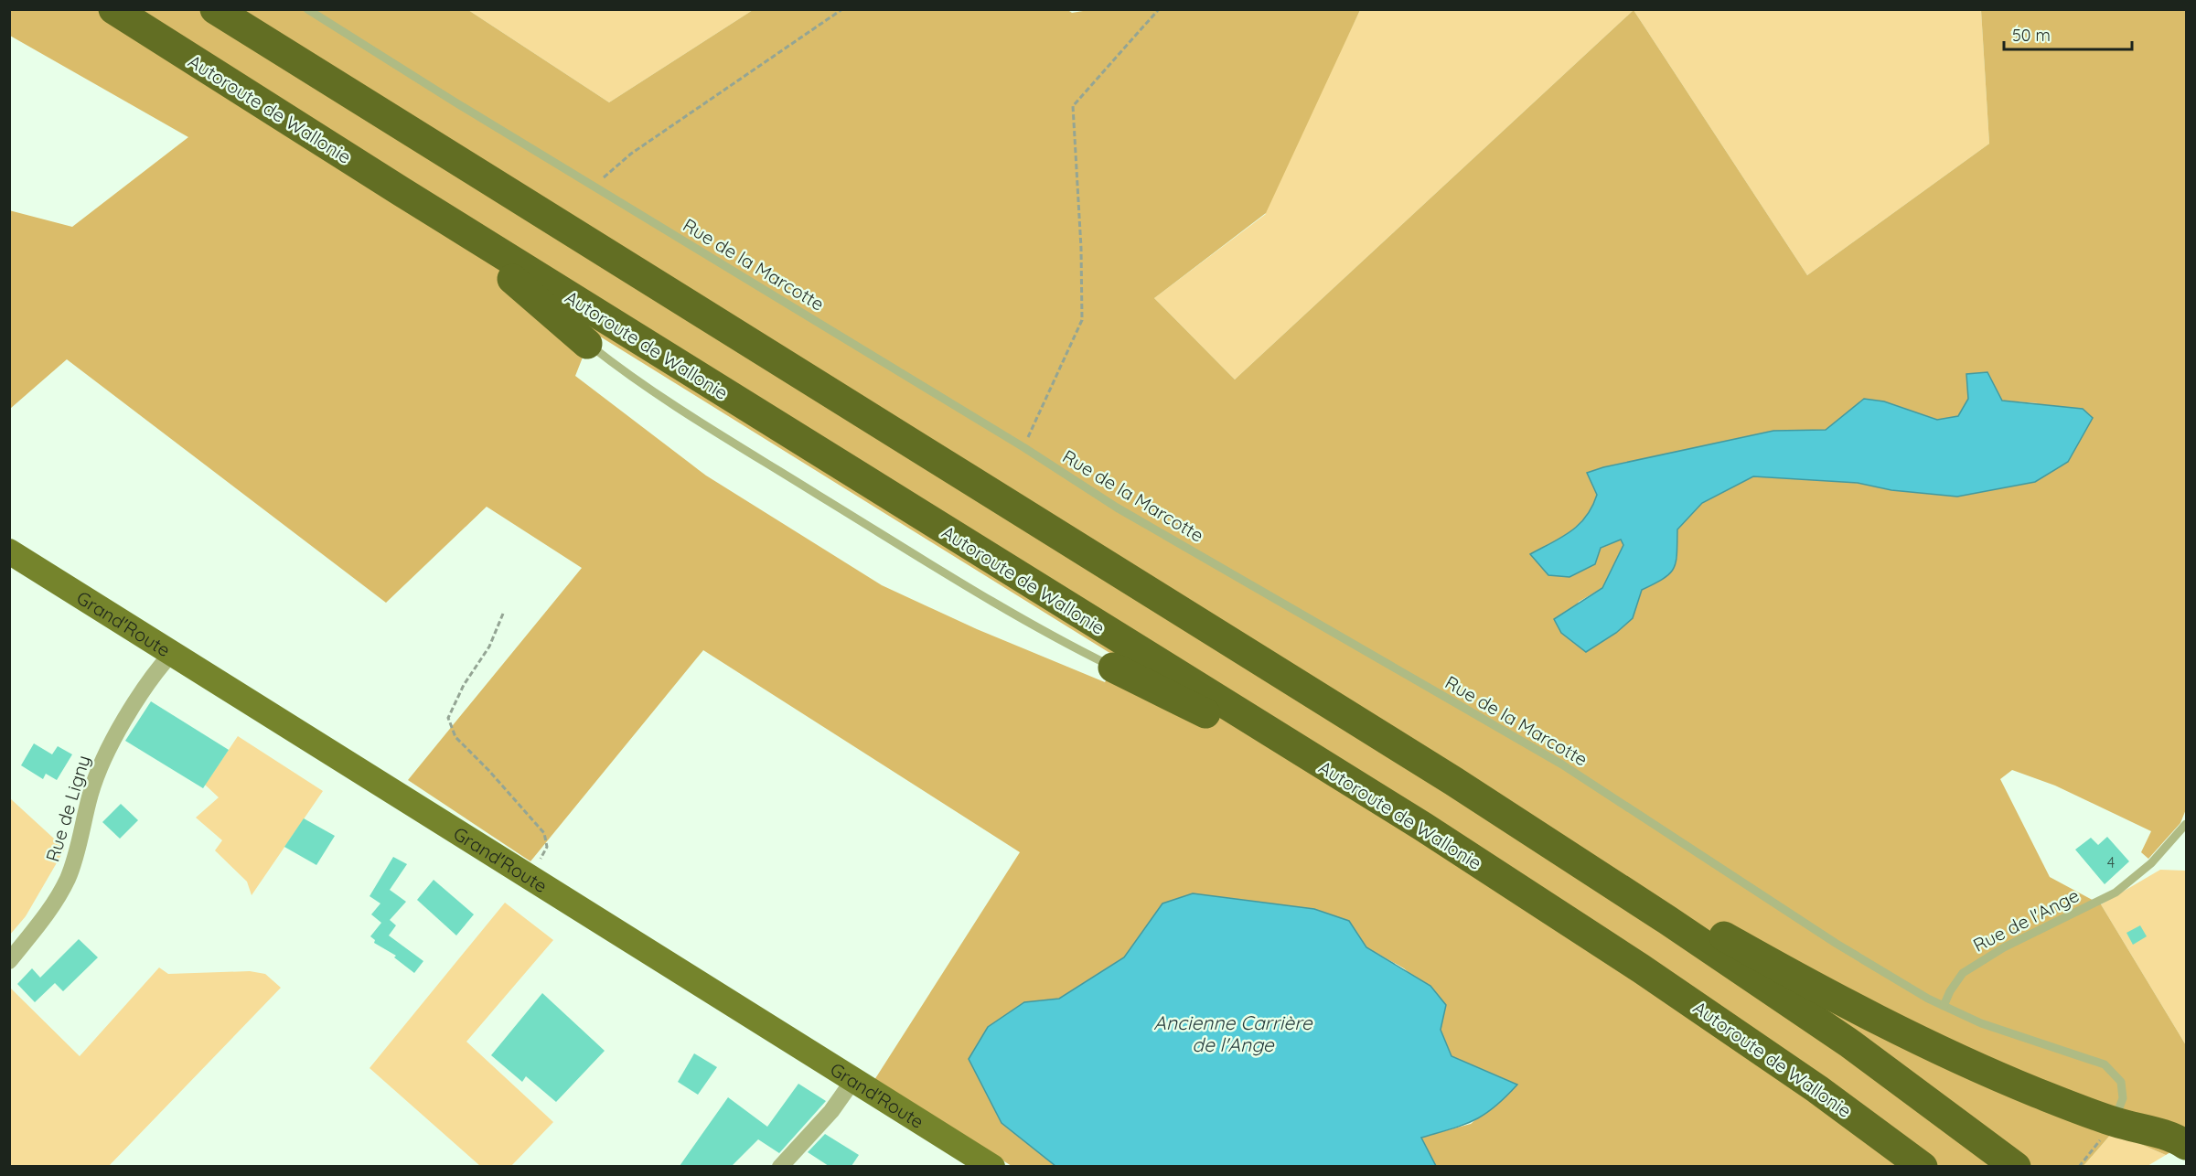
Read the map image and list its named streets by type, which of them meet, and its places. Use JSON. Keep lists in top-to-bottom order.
{
  "streets": {
    "highway": ["Autoroute de Wallonie"],
    "main road": ["Grand'Route"],
    "street": ["Rue de Ligny"],
    "lane": ["Rue de la Marcotte", "Rue de l'Ange"]
  },
  "crossings": [
    ["Rue de la Marcotte", "Rue de l'Ange"],
    ["Grand'Route", "Rue de Ligny"]
  ],
  "water": ["Ancienne Carrière de l'Ange"],
  "house_numbers": ["4"],
  "scale_bar": "50 m"
}
